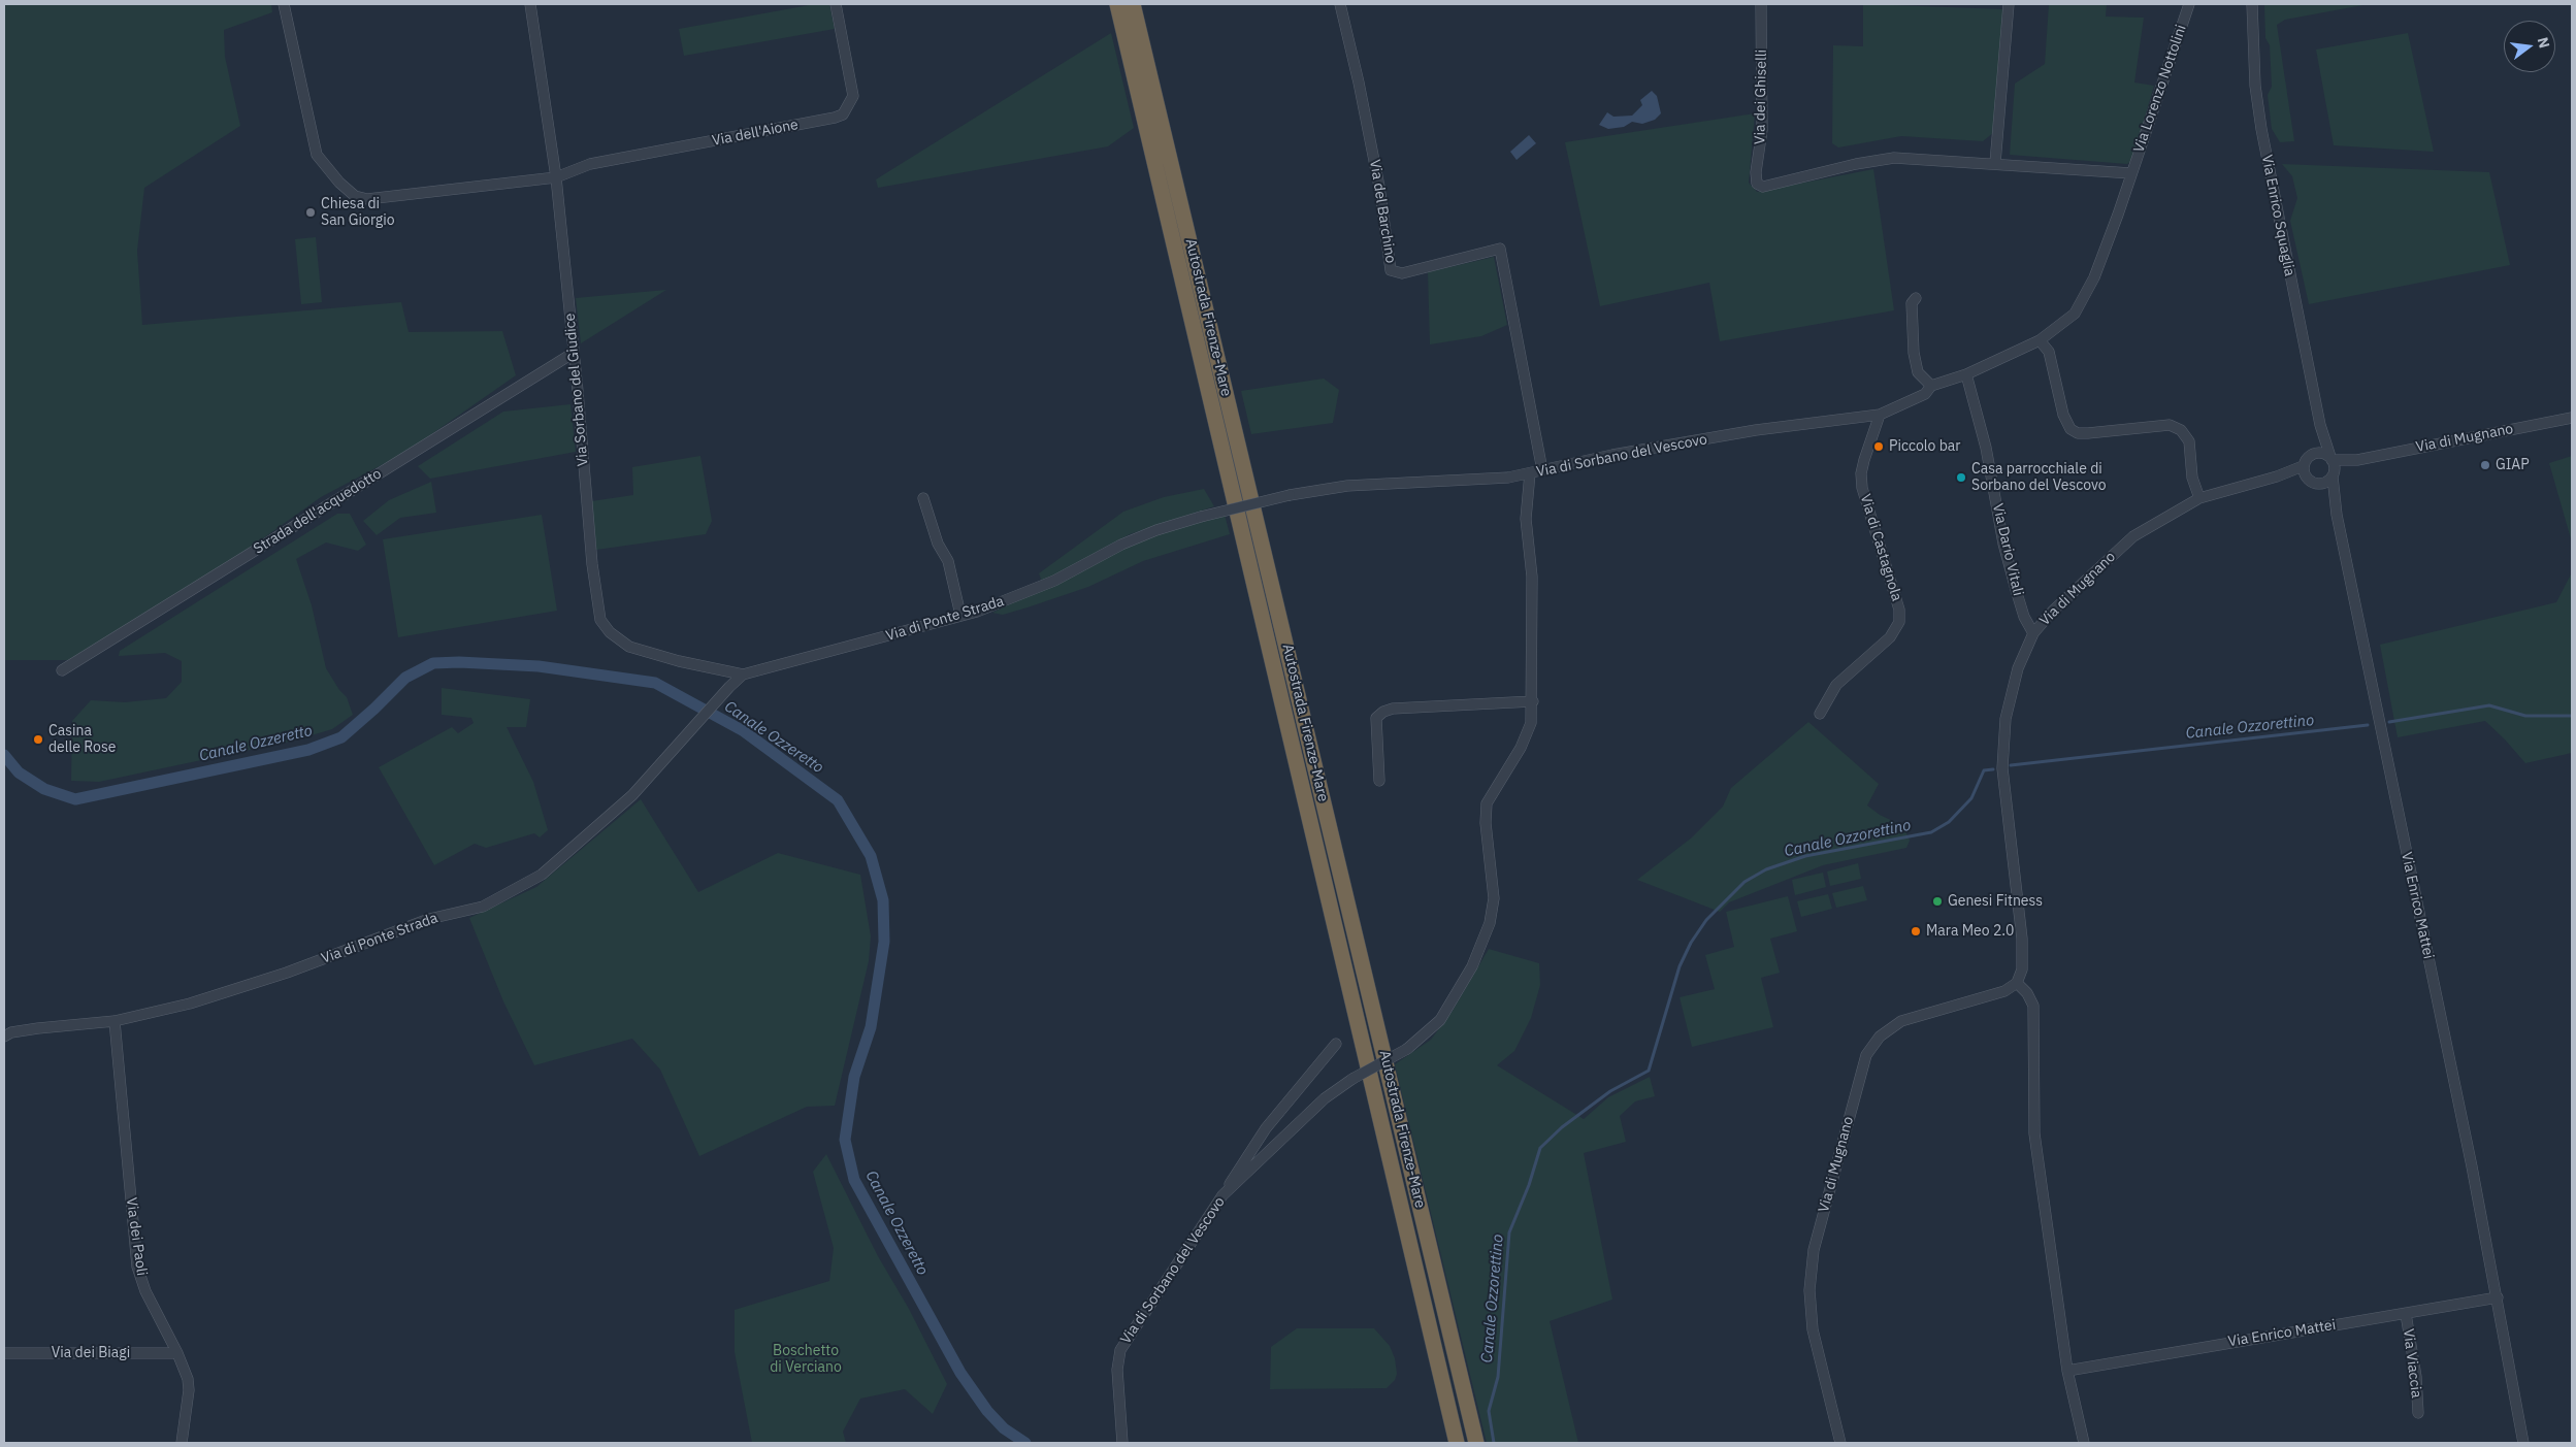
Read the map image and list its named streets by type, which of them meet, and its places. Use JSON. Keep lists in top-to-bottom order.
{
  "streets": {
    "highway": ["Autostrada Firenze-Mare"],
    "street": [
      "Via Lorenzo Nottolini",
      "Via dei Ghiselli",
      "Via dell'Aione",
      "Via del Barchino",
      "Via Enrico Squaglia",
      "Via Sorbano del Giudice",
      "Via di Mugnano",
      "Via di Sorbano del Vescovo",
      "Strada dell'acquedotto",
      "Via di Castagnola",
      "Via Dario Vitali",
      "Via di Ponte Strada",
      "Via Enrico Mattei",
      "Via dei Paoli",
      "Via dei Biagi",
      "Via Viaccia"
    ]
  },
  "crossings": [
    ["Via Lorenzo Nottolini", "Via di Sorbano del Vescovo"],
    ["Via Lorenzo Nottolini", "Via Dario Vitali"],
    ["Via dell'Aione", "Via Sorbano del Giudice"],
    ["Via del Barchino", "Via di Sorbano del Vescovo"],
    ["Via Enrico Squaglia", "Via di Mugnano"],
    ["Via Enrico Squaglia", "Via Enrico Mattei"],
    ["Via Sorbano del Giudice", "Strada dell'acquedotto"],
    ["Via Sorbano del Giudice", "Via di Ponte Strada"],
    ["Via di Mugnano", "Via Dario Vitali"],
    ["Via di Mugnano", "Via Enrico Mattei"],
    ["Via di Sorbano del Vescovo", "Via di Castagnola"],
    ["Via di Sorbano del Vescovo", "Via Dario Vitali"],
    ["Via di Sorbano del Vescovo", "Via di Ponte Strada"],
    ["Via di Ponte Strada", "Via dei Paoli"],
    ["Via Enrico Mattei", "Via Viaccia"],
    ["Via dei Paoli", "Via dei Biagi"]
  ],
  "water": ["Canale Ozzorettino", "Canale Ozzeretto"],
  "parks": ["Boschetto di Verciano"],
  "places": [
    "Chiesa di San Giorgio",
    "Piccolo bar",
    "GIAP",
    "Casa parrocchiale di Sorbano del Vescovo",
    "Casina delle Rose",
    "Genesi Fitness",
    "Mara Meo 2.0"
  ],
  "north": "right"
}
